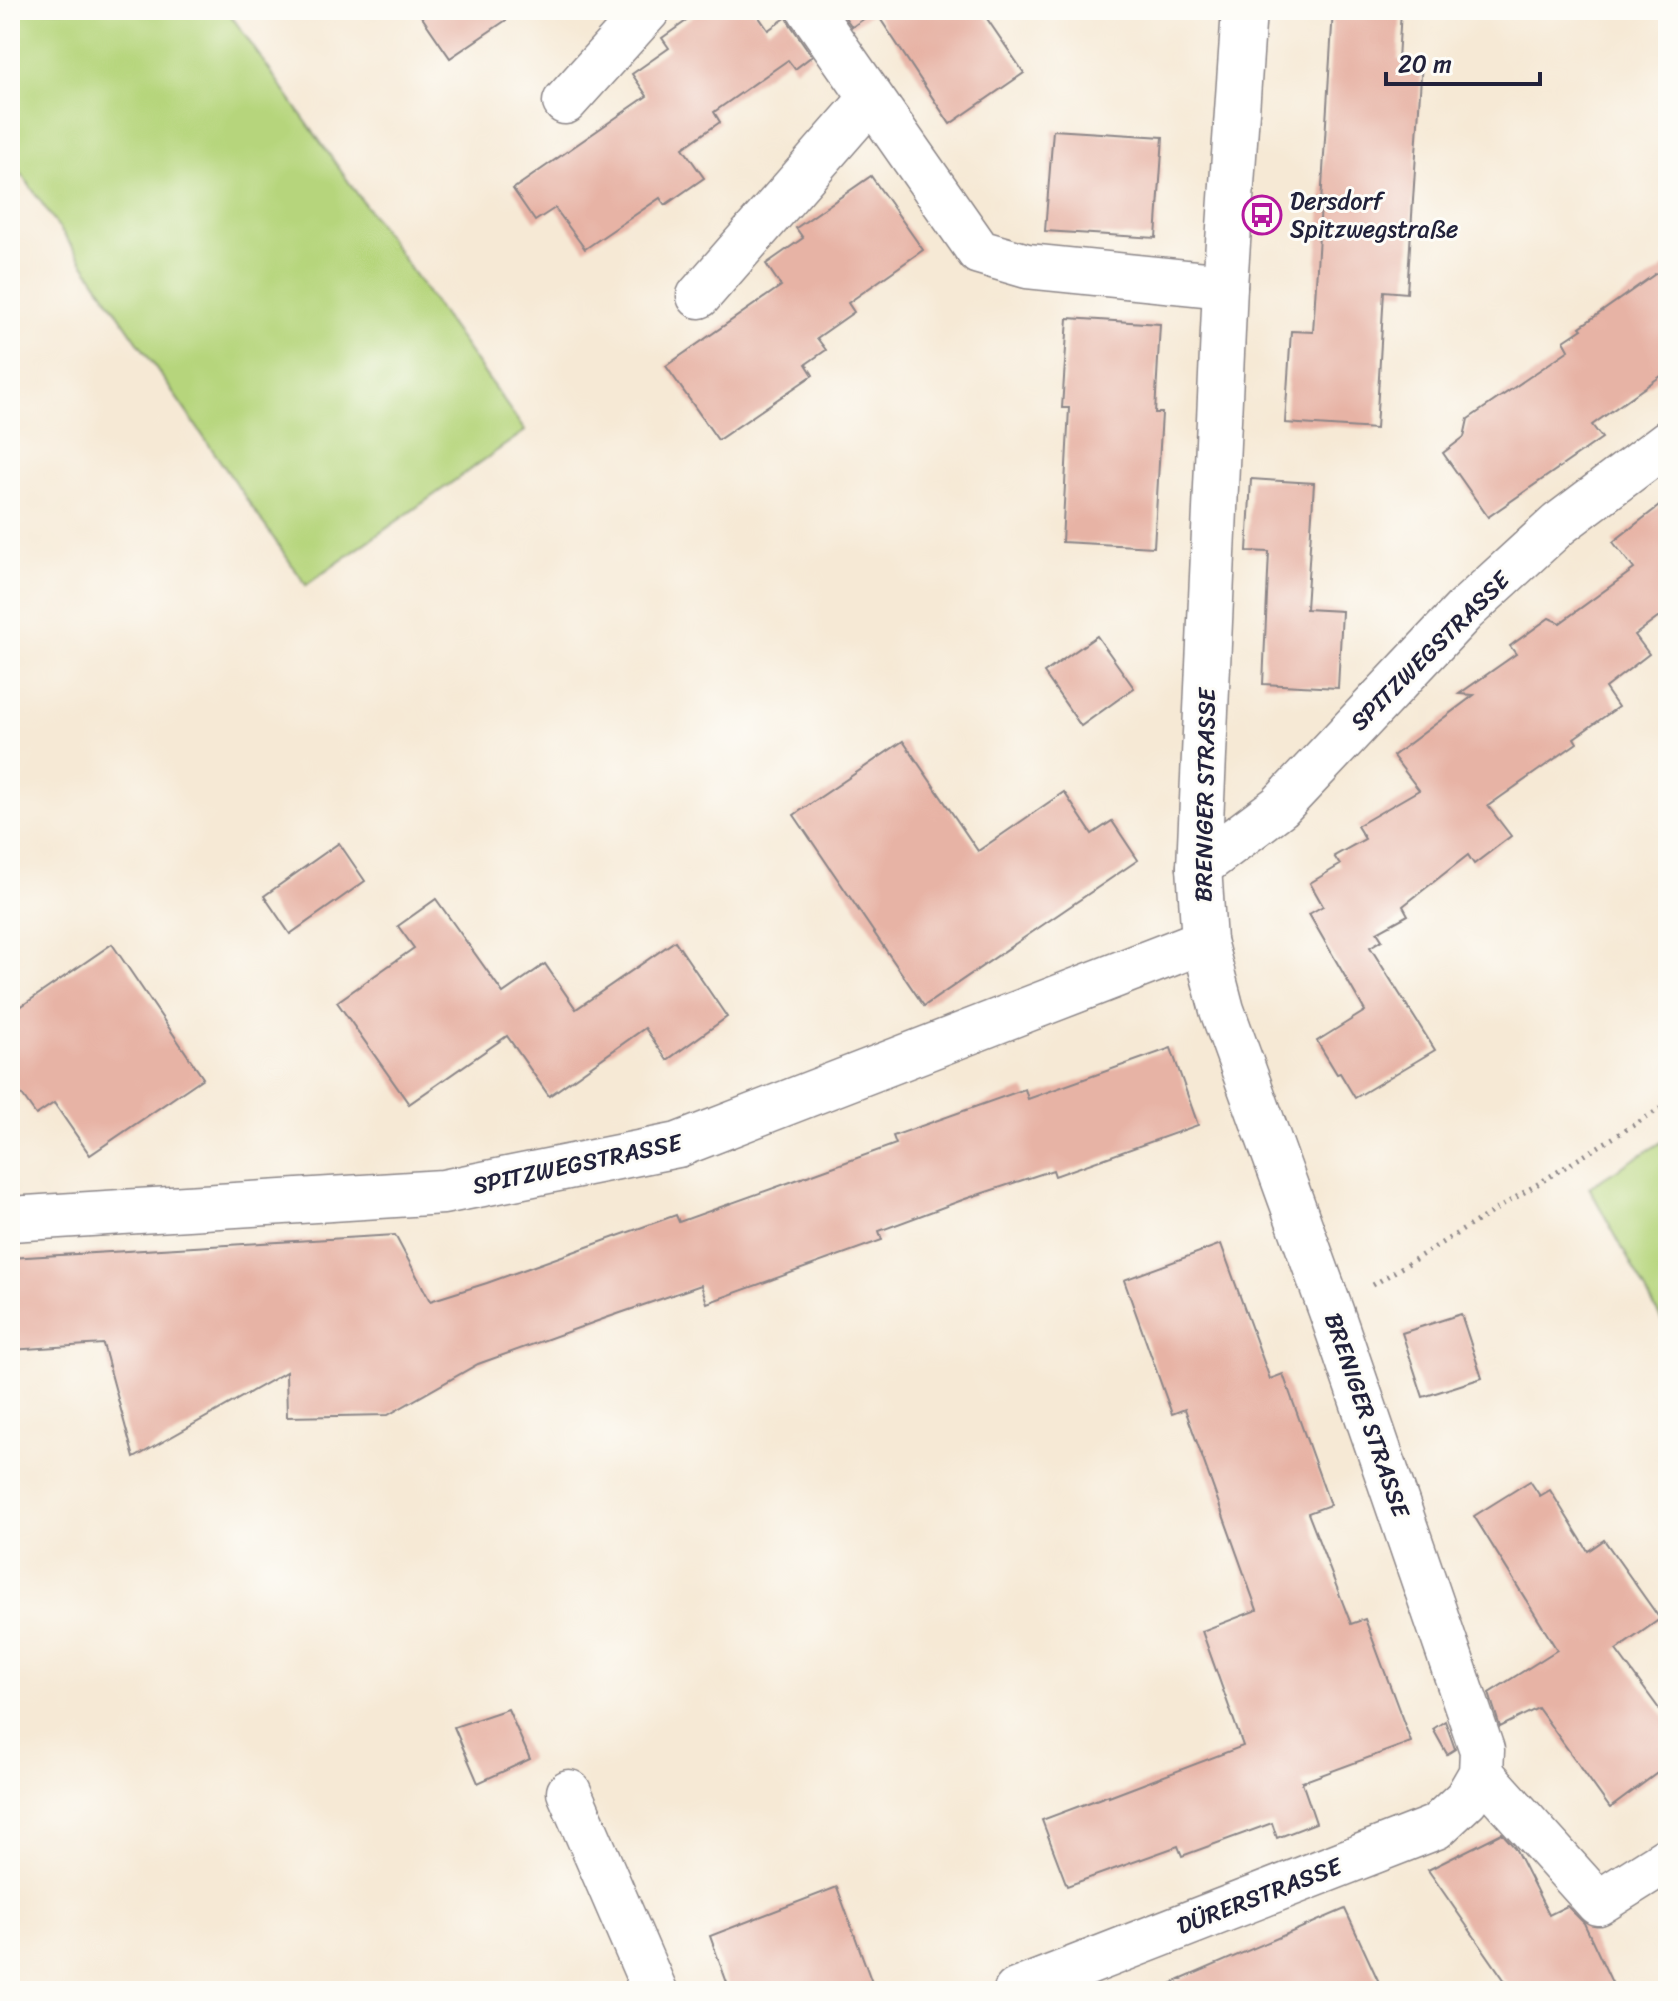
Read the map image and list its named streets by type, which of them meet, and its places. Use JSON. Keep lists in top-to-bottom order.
{
  "streets": {
    "street": ["SPITZWEGSTRASSE", "BRENIGER STRASSE", "DÜRERSTRASSE"]
  },
  "crossings": [
    ["SPITZWEGSTRASSE", "BRENIGER STRASSE"],
    ["BRENIGER STRASSE", "DÜRERSTRASSE"]
  ],
  "places": {
    "bus stop": ["Dersdorf Spitzwegstraße"]
  },
  "scale_bar": "20 m"
}
